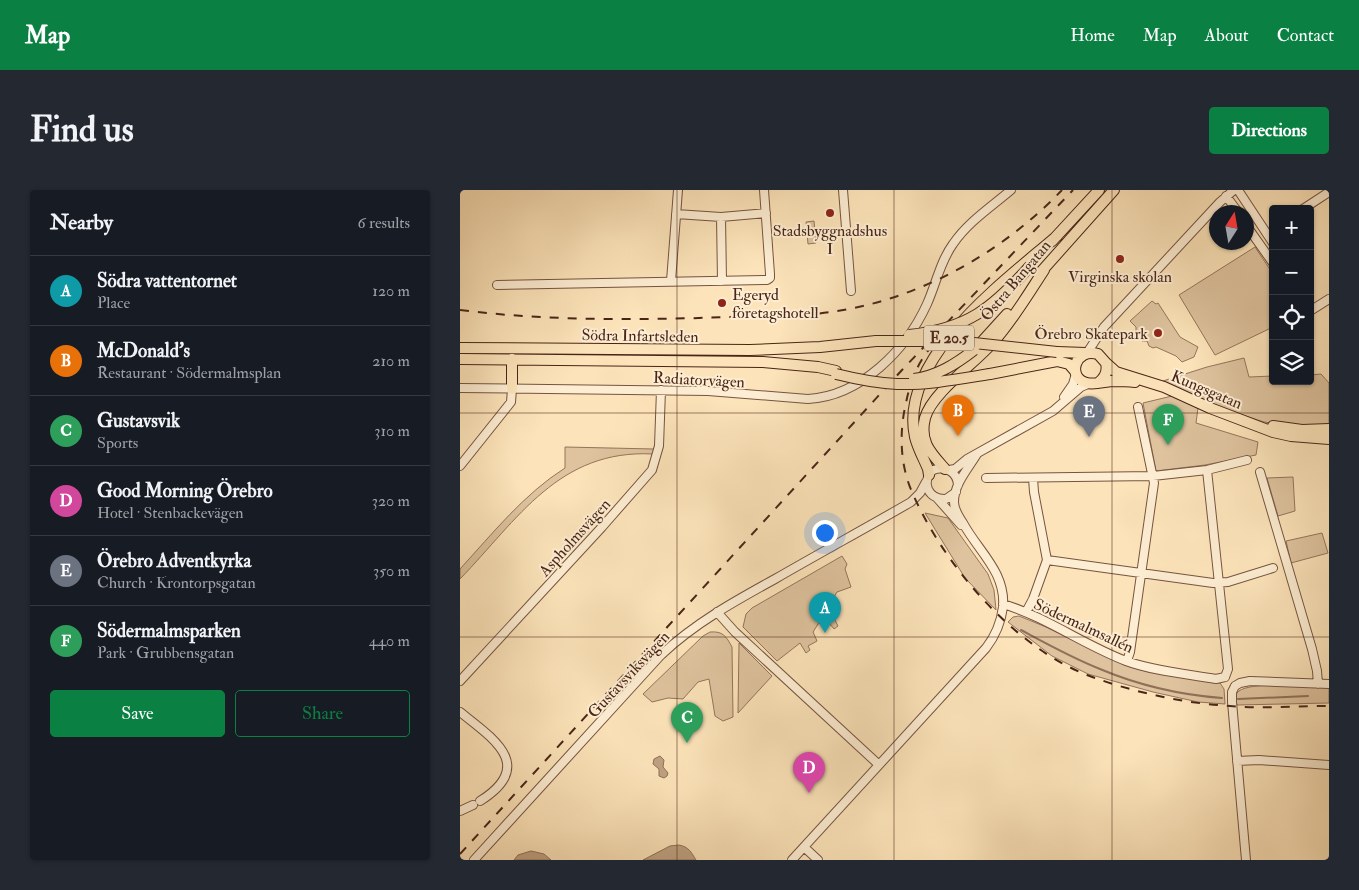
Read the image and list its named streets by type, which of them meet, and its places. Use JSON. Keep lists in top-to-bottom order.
{
  "streets": {
    "main road": [
      "Östra Bangatan",
      "Södra Infartsleden",
      "E 20.5",
      "Kungsgatan"
    ],
    "street": [
      "Radiatorvägen",
      "Aspholmsvägen",
      "Södermalmsallén",
      "Gustavsviksvägen"
    ]
  },
  "crossings": [
    ["Östra Bangatan", "Södra Infartsleden"],
    ["Östra Bangatan", "E 20.5"],
    ["E 20.5", "Gustavsviksvägen"],
    ["Radiatorvägen", "Aspholmsvägen"]
  ],
  "places": [
    "Stadsbyggnadshus I",
    "Virginska skolan",
    "Egeryd företagshotell",
    "Örebro Skatepark"
  ],
  "north": "top",
  "page": {
    "header": "Map",
    "nav": [
      "Home",
      "Map",
      "About",
      "Contact"
    ],
    "buttons": [
      "Directions",
      ["Save", "Share"]
    ],
    "title": "Find us",
    "heading": ["Nearby", "6 results"],
    "map_buttons": ["+", "−"],
    "list": [
      {
        "mark": "A",
        "name": "Södra vattentornet",
        "note": "Place",
        "value": "120 m"
      },
      {
        "mark": "B",
        "name": "McDonald's",
        "note": "Restaurant · Södermalmsplan",
        "value": "210 m"
      },
      {
        "mark": "C",
        "name": "Gustavsvik",
        "note": "Sports",
        "value": "310 m"
      },
      {
        "mark": "D",
        "name": "Good Morning Örebro",
        "note": "Hotel · Stenbackevägen",
        "value": "320 m"
      },
      {
        "mark": "E",
        "name": "Örebro Adventkyrka",
        "note": "Church · Krontorpsgatan",
        "value": "350 m"
      },
      {
        "mark": "F",
        "name": "Södermalmsparken",
        "note": "Park · Grubbensgatan",
        "value": "440 m"
      }
    ],
    "pins": [
      "B",
      "E",
      "F",
      "A",
      "C",
      "D"
    ]
  }
}
